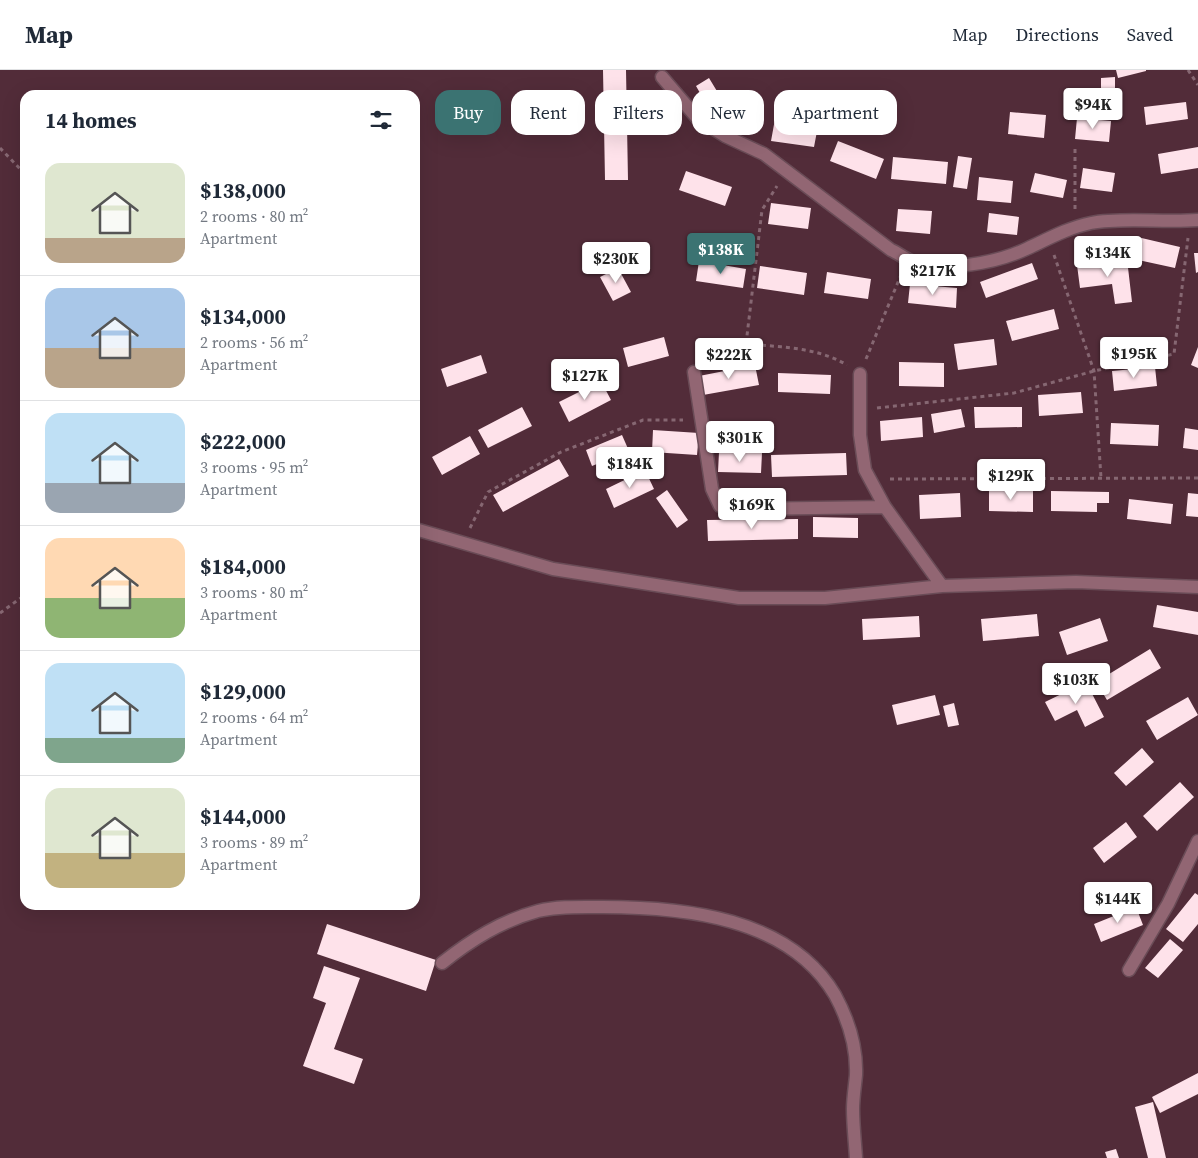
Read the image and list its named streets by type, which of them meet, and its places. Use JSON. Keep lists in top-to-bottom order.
{
  "page": {
    "header": "Map",
    "nav": ["Map", "Directions", "Saved"],
    "price": [
      "$94K",
      "$138K",
      "$134K",
      "$230K",
      "$217K",
      "$195K",
      "$222K",
      "$127K",
      "$301K",
      "$184K",
      "$129K",
      "$169K",
      "$103K",
      "$144K"
    ],
    "chip": [
      "Buy",
      "Rent",
      "Filters",
      "New",
      "Apartment"
    ],
    "heading": "14 homes",
    "list": [
      {
        "name": "$138,000",
        "note": "2 rooms · 80 m² · Apartment"
      },
      {
        "name": "$134,000",
        "note": "2 rooms · 56 m² · Apartment"
      },
      {
        "name": "$222,000",
        "note": "3 rooms · 95 m² · Apartment"
      },
      {
        "name": "$184,000",
        "note": "3 rooms · 80 m² · Apartment"
      },
      {
        "name": "$129,000",
        "note": "2 rooms · 64 m² · Apartment"
      },
      {
        "name": "$144,000",
        "note": "3 rooms · 89 m² · Apartment"
      }
    ]
  }
}
